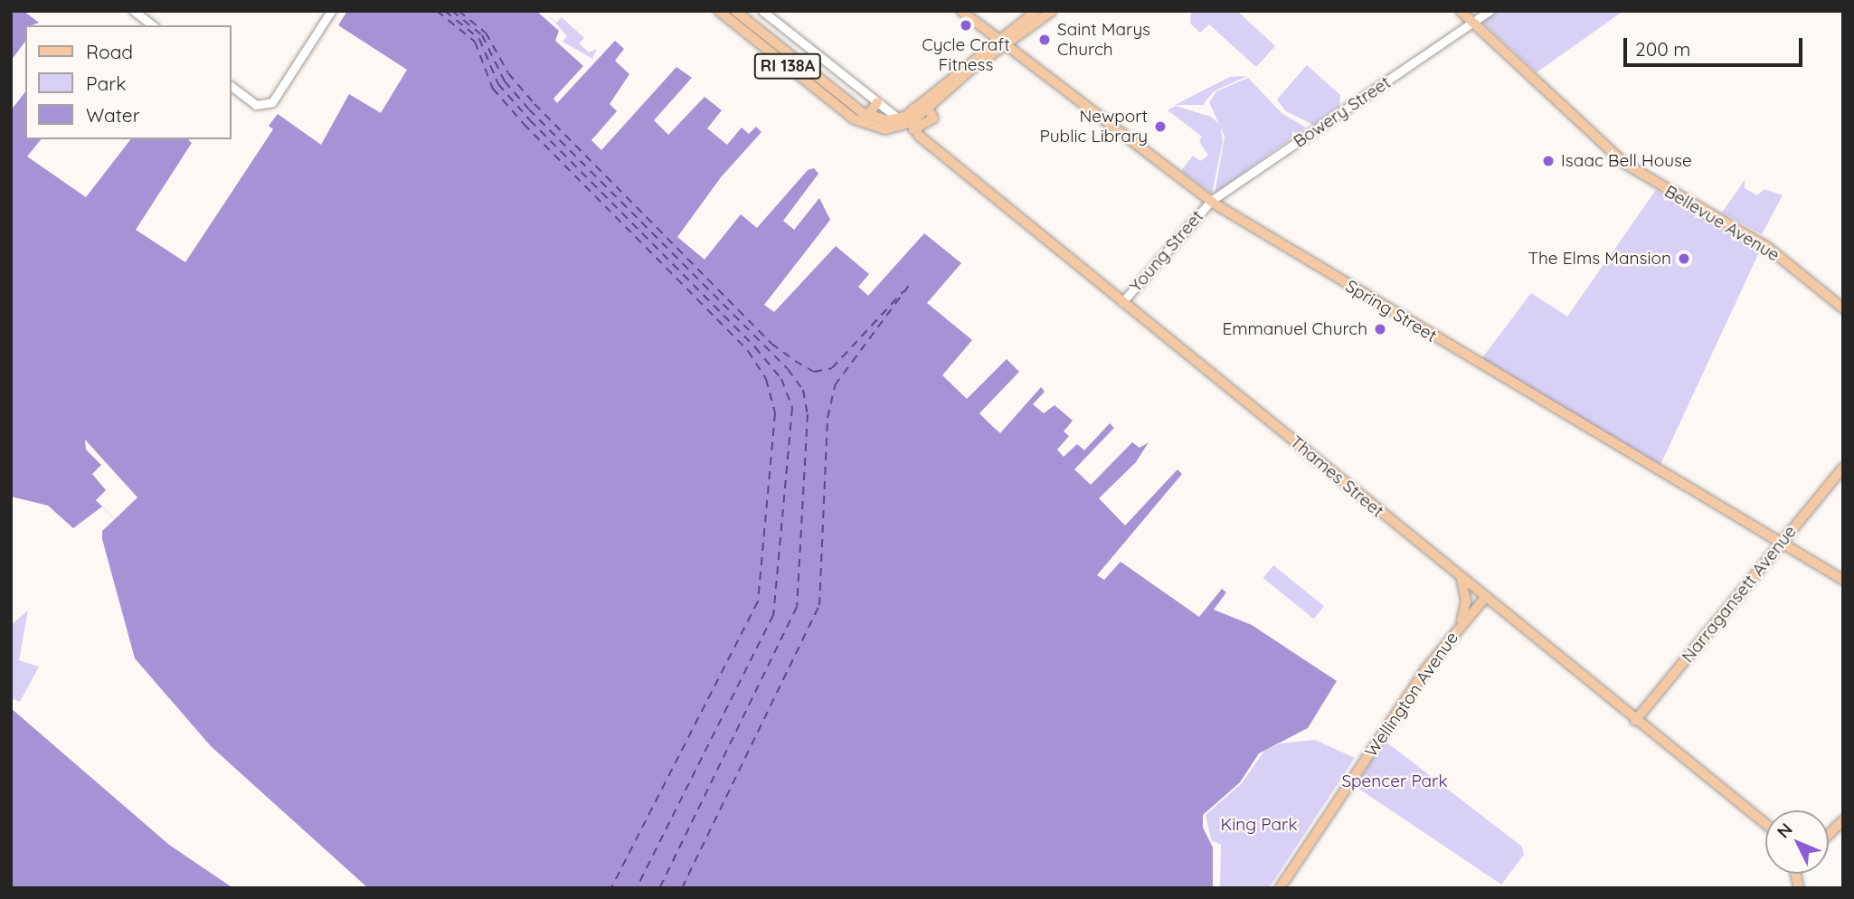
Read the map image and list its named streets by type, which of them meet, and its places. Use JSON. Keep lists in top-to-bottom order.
{
  "streets": {
    "main road": [
      "RI 138A",
      "Bellevue Avenue",
      "Spring Street",
      "Thames Street",
      "Narragansett Avenue",
      "Wellington Avenue"
    ],
    "street": ["Bowery Street", "Young Street"]
  },
  "crossings": [
    ["RI 138A", "Thames Street"],
    ["Bowery Street", "Bellevue Avenue"],
    ["Bowery Street", "Young Street"],
    ["Bowery Street", "Spring Street"],
    ["Young Street", "Spring Street"],
    ["Young Street", "Thames Street"],
    ["Spring Street", "Narragansett Avenue"],
    ["Thames Street", "Narragansett Avenue"],
    ["Thames Street", "Wellington Avenue"]
  ],
  "parks": ["Spencer Park", "King Park"],
  "places": [
    "Cycle Craft Fitness",
    "Saint Marys Church",
    "Newport Public Library",
    "Isaac Bell House",
    "The Elms Mansion",
    "Emmanuel Church"
  ],
  "legend": ["Road", "Park", "Water"],
  "scale_bar": "200 m",
  "north": "top left"
}
